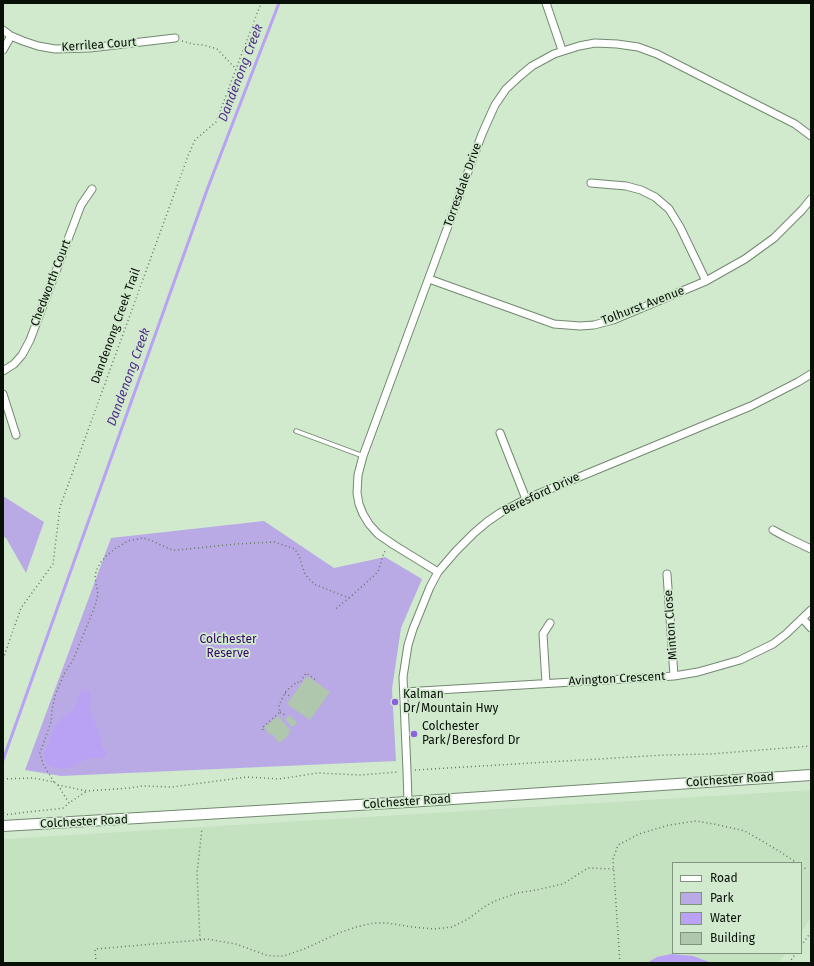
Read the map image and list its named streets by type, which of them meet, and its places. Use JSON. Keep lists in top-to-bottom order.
{
  "streets": {
    "main road": ["Colchester Road"],
    "street": [
      "Kerrilea Court",
      "Torresdale Drive",
      "Chedworth Court",
      "Tolhurst Avenue",
      "Beresford Drive",
      "Minton Close",
      "Avington Crescent"
    ],
    "path": ["Dandenong Creek Trail"]
  },
  "crossings": [
    ["Torresdale Drive", "Tolhurst Avenue"],
    ["Torresdale Drive", "Beresford Drive"],
    ["Beresford Drive", "Avington Crescent"],
    ["Beresford Drive", "Colchester Road"],
    ["Minton Close", "Avington Crescent"]
  ],
  "water": ["Dandenong Creek"],
  "parks": ["Colchester Reserve"],
  "places": ["Kalman Dr/Mountain Hwy", "Colchester Park/Beresford Dr"],
  "legend": [
    "Road",
    "Park",
    "Water",
    "Building"
  ]
}
